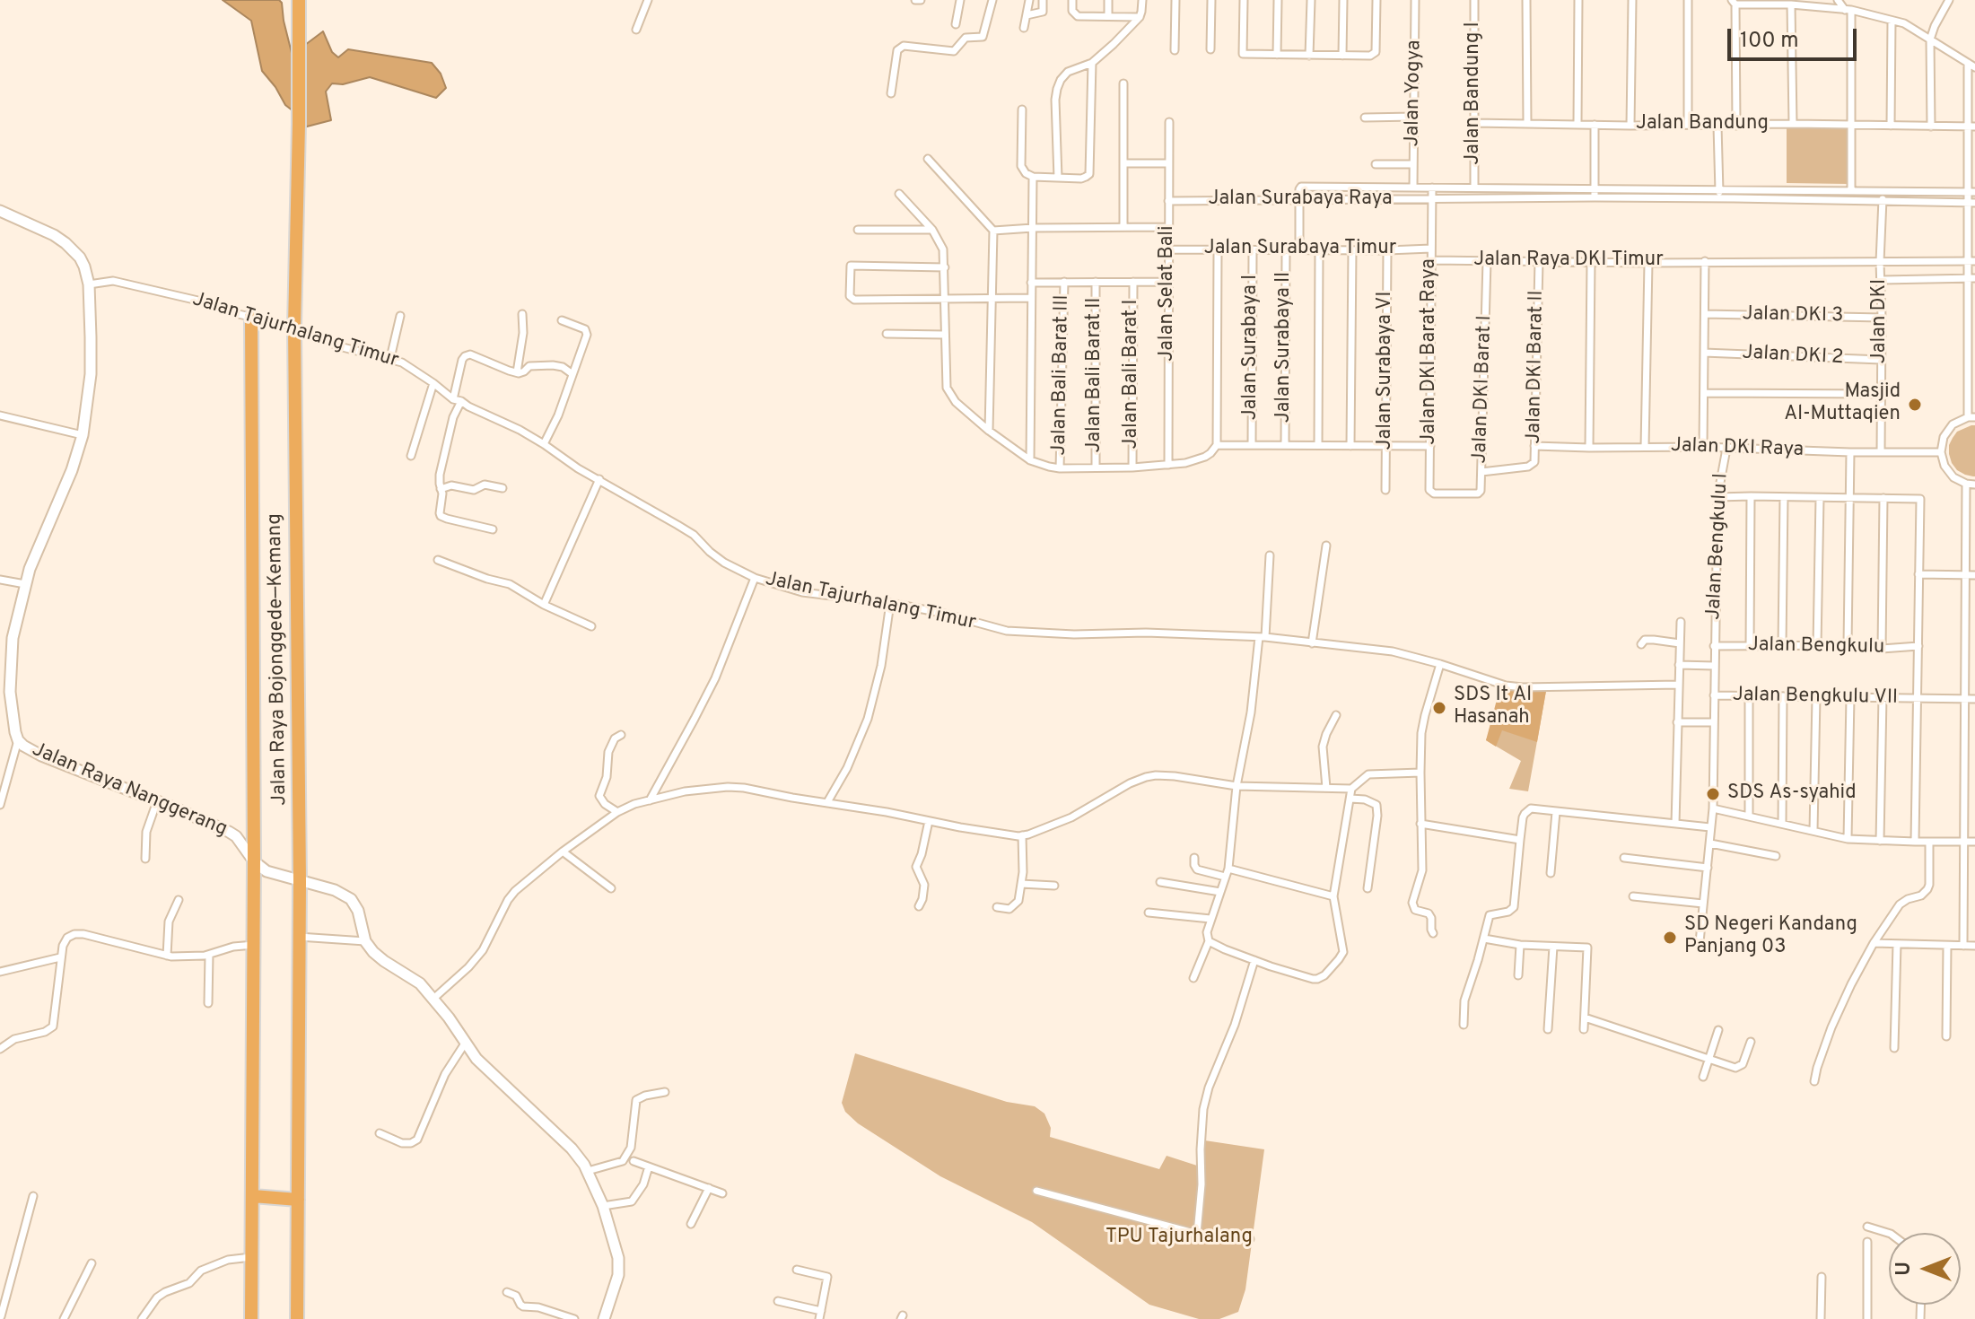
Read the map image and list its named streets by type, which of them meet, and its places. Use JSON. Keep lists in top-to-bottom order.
{
  "streets": {
    "highway": ["Jalan Raya Bojonggede—Kemang"],
    "street": [
      "Jalan Yogya",
      "Jalan Bandung I",
      "Jalan Bandung",
      "Jalan Surabaya Raya",
      "Jalan Surabaya Timur",
      "Jalan Raya DKI Timur",
      "Jalan Selat Bali",
      "Jalan DKI 3",
      "Jalan DKI",
      "Jalan Tajurhalang Timur",
      "Jalan Surabaya I",
      "Jalan Surabaya II",
      "Jalan DKI Barat Raya",
      "Jalan DKI 2",
      "Jalan DKI Barat II",
      "Jalan Surabaya VI",
      "Jalan Bali Barat I",
      "Jalan Bali Barat III",
      "Jalan Bali Barat II",
      "Jalan DKI Barat I",
      "Jalan DKI Raya",
      "Jalan Bengkulu I",
      "Jalan Bengkulu",
      "Jalan Bengkulu VII",
      "Jalan Raya Nanggerang"
    ]
  },
  "crossings": [
    ["Jalan Bandung I", "Jalan Bandung"],
    ["Jalan Surabaya Raya", "Jalan Selat Bali"],
    ["Jalan Surabaya Raya", "Jalan DKI"],
    ["Jalan Surabaya Raya", "Jalan DKI Barat Raya"],
    ["Jalan Surabaya Timur", "Jalan Selat Bali"],
    ["Jalan Surabaya Timur", "Jalan Surabaya I"],
    ["Jalan Surabaya Timur", "Jalan Surabaya II"],
    ["Jalan Surabaya Timur", "Jalan DKI Barat Raya"],
    ["Jalan Surabaya Timur", "Jalan Surabaya VI"],
    ["Jalan Raya DKI Timur", "Jalan DKI"],
    ["Jalan Raya DKI Timur", "Jalan DKI Barat Raya"],
    ["Jalan Raya DKI Timur", "Jalan DKI Barat II"],
    ["Jalan Raya DKI Timur", "Jalan DKI Barat I"],
    ["Jalan DKI 3", "Jalan DKI"],
    ["Jalan DKI", "Jalan DKI 2"],
    ["Jalan DKI", "Jalan DKI Raya"],
    ["Jalan Tajurhalang Timur", "Jalan Raya Bojonggede—Kemang"],
    ["Jalan Tajurhalang Timur", "Jalan Raya Nanggerang"],
    ["Jalan DKI Barat Raya", "Jalan DKI Barat I"],
    ["Jalan DKI Barat II", "Jalan DKI Barat I"],
    ["Jalan DKI Barat II", "Jalan DKI Raya"],
    ["Jalan DKI Raya", "Jalan Bengkulu I"],
    ["Jalan Bengkulu I", "Jalan Bengkulu"],
    ["Jalan Bengkulu I", "Jalan Bengkulu VII"],
    ["Jalan Raya Bojonggede—Kemang", "Jalan Raya Nanggerang"]
  ],
  "parks": ["TPU Tajurhalang"],
  "places": [
    "Masjid Al-Muttaqien",
    "SDS It Al Hasanah",
    "SDS As-syahid",
    "SD Negeri Kandang Panjang 03"
  ],
  "scale_bar": "100 m",
  "north": "left"
}
